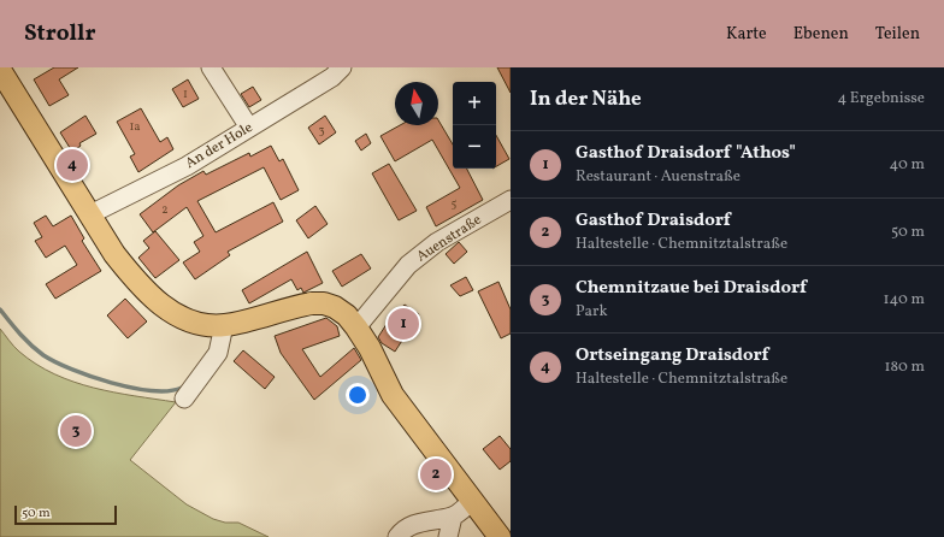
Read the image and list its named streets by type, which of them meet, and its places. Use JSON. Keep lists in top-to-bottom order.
{
  "streets": {
    "street": ["An der Hole", "Auenstraße"]
  },
  "house_numbers": [
    "1",
    "1a",
    "3",
    "5",
    "2"
  ],
  "scale_bar": "50 m",
  "north": "top",
  "page": {
    "header": "Strollr",
    "nav": ["Karte", "Ebenen", "Teilen"],
    "heading": ["In der Nähe", "4 Ergebnisse"],
    "map_buttons": ["+", "−"],
    "list": [
      {
        "mark": "1",
        "name": "Gasthof Draisdorf \"Athos\"",
        "note": "Restaurant · Auenstraße",
        "value": "40 m"
      },
      {
        "mark": "2",
        "name": "Gasthof Draisdorf",
        "note": "Haltestelle · Chemnitztalstraße",
        "value": "50 m"
      },
      {
        "mark": "3",
        "name": "Chemnitzaue bei Draisdorf",
        "note": "Park",
        "value": "140 m"
      },
      {
        "mark": "4",
        "name": "Ortseingang Draisdorf",
        "note": "Haltestelle · Chemnitztalstraße",
        "value": "180 m"
      }
    ],
    "pins": [
      "4",
      "1",
      "3",
      "2"
    ],
    "scale": "50 m"
  }
}
